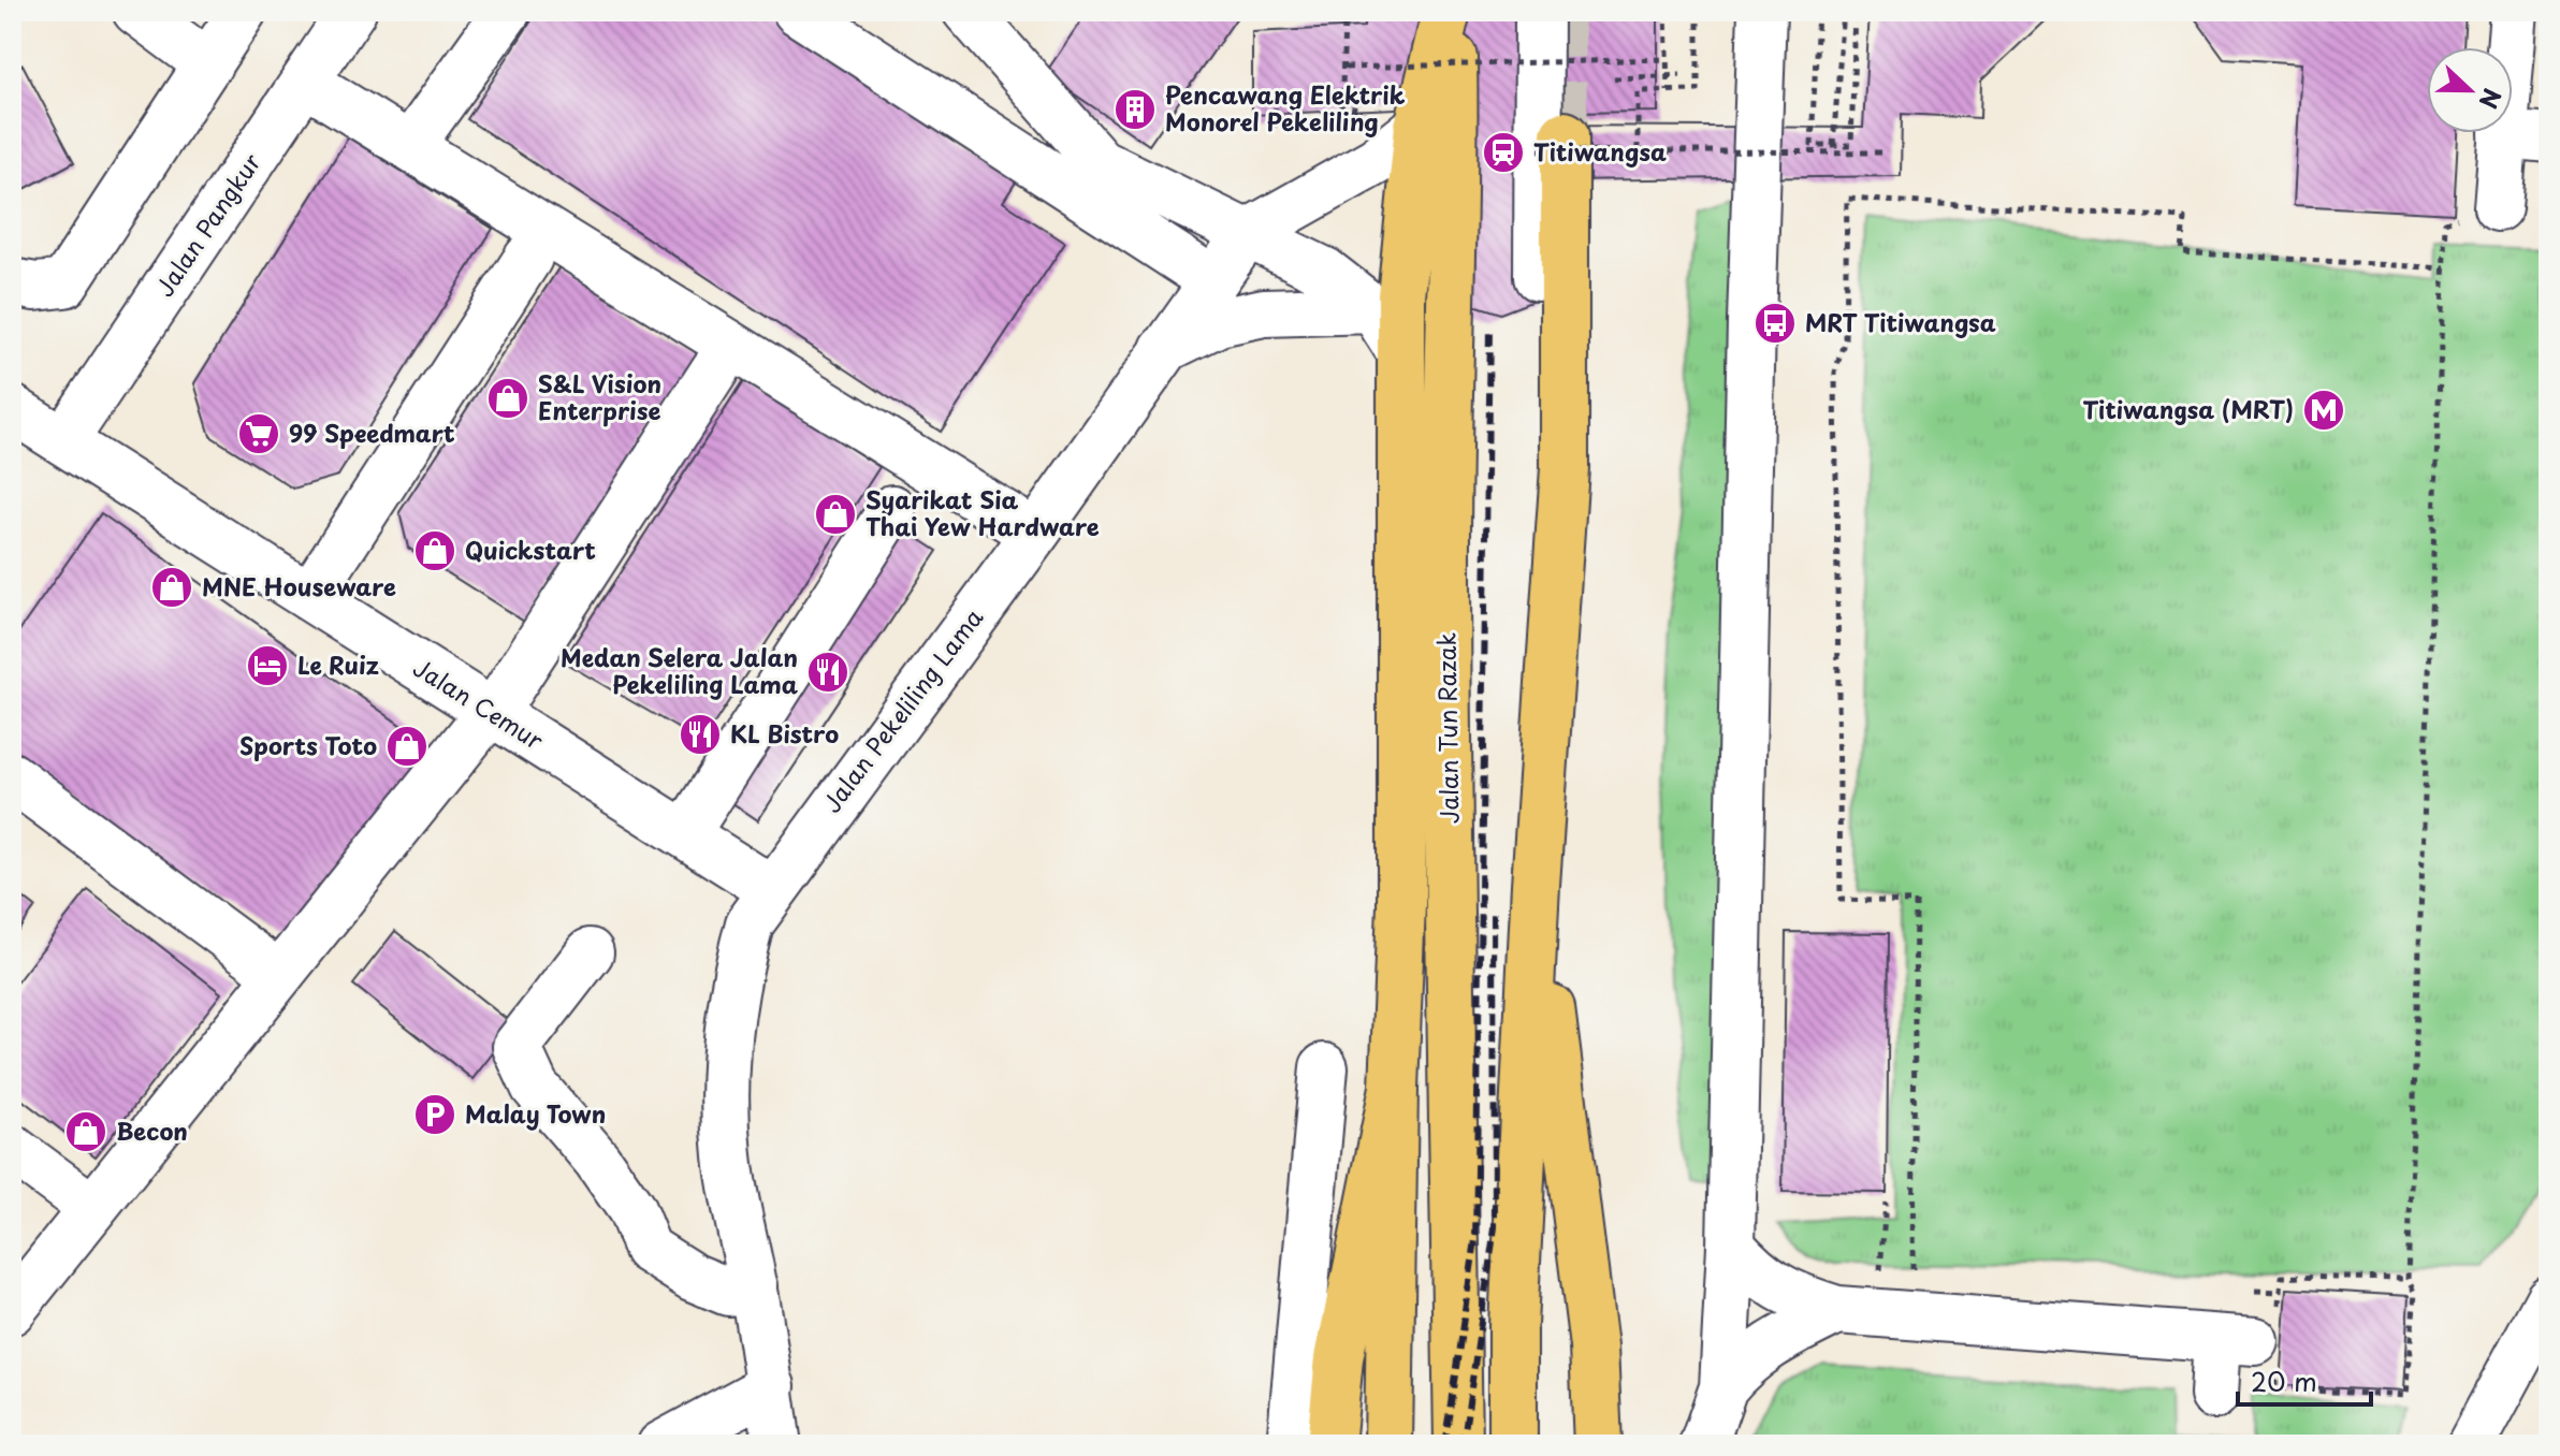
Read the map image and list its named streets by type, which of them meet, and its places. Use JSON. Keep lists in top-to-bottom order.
{
  "streets": {
    "main road": ["Jalan Tun Razak"],
    "street": ["Jalan Pangkur", "Jalan Cemur", "Jalan Pekeliling Lama"]
  },
  "crossings": [
    ["Jalan Pangkur", "Jalan Cemur"],
    ["Jalan Cemur", "Jalan Pekeliling Lama"],
    ["Jalan Pekeliling Lama", "Jalan Tun Razak"]
  ],
  "places": {
    "building": ["Pencawang Elektrik Monorel Pekeliling"],
    "station": ["Titiwangsa"],
    "bus stop": ["MRT Titiwangsa"],
    "shop": [
      "S&L Vision Enterprise",
      "Syarikat Sia Thai Yew Hardware",
      "Quickstart",
      "MNE Houseware",
      "Sports Toto",
      "Becon"
    ],
    "metro station": ["Titiwangsa (MRT)"],
    "supermarket": ["99 Speedmart"],
    "hotel": ["Le Ruiz"],
    "restaurant": ["Medan Selera Jalan Pekeliling Lama", "KL Bistro"],
    "parking": ["Malay Town"]
  },
  "scale_bar": "20 m",
  "north": "right"
}
